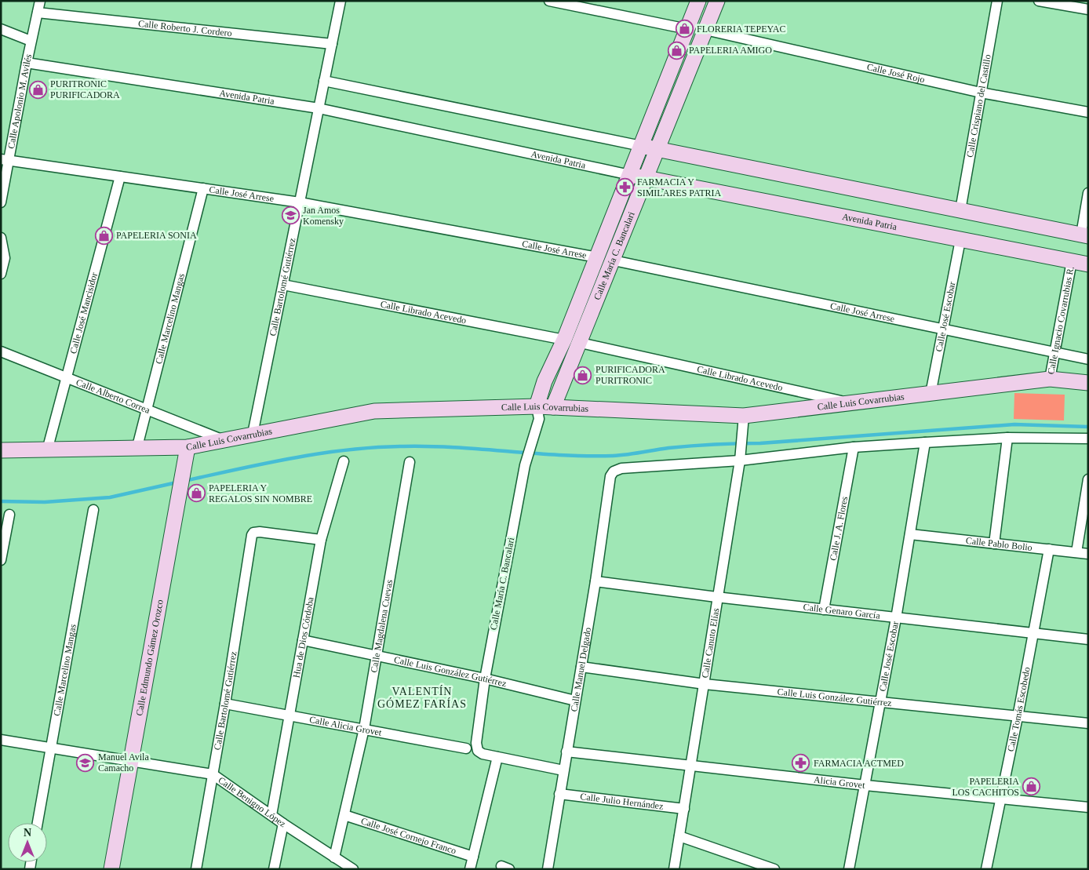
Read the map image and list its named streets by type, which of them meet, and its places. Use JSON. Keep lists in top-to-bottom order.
{
  "streets": {
    "street": [
      "Calle Roberto J. Cordero",
      "Calle José Rojo",
      "Avenida Patria",
      "Calle Apolonio M. Avilés",
      "Calle Crispiano del Castillo",
      "Calle José Arrese",
      "Calle María C. Bancalari",
      "Calle Bartolomé Gutiérrez",
      "Calle Librado Acevedo",
      "Calle José Mancisidor",
      "Calle José Escobar",
      "Calle Marcelino Mangas",
      "Calle Ignacio Covarrubias R.",
      "Calle Alberto Correa",
      "Calle Luis Covarrubias",
      "Calle J. A. Flores",
      "Calle Pablo Bolio",
      "Calle Genaro García",
      "Calle Magdalena Cuevas",
      "Hua de Dios Córdoba",
      "Calle Canuto Elías",
      "Calle Edmundo Gámez Orozco",
      "Calle Manuel Delgado",
      "Calle Luis González Gutiérrez",
      "Calle Tomás Escobedo",
      "Calle Alicia Grovet",
      "Alicia Grovet",
      "Calle Benigno López",
      "Calle Julio Hernández",
      "Calle José Cornejo Franco"
    ]
  },
  "crossings": [
    ["Calle Roberto J. Cordero", "Calle Apolonio M. Avilés"],
    ["Calle Roberto J. Cordero", "Calle Bartolomé Gutiérrez"],
    ["Calle José Rojo", "Calle Crispiano del Castillo"],
    ["Calle José Rojo", "Calle María C. Bancalari"],
    ["Avenida Patria", "Calle Apolonio M. Avilés"],
    ["Avenida Patria", "Calle María C. Bancalari"],
    ["Avenida Patria", "Calle Bartolomé Gutiérrez"],
    ["Avenida Patria", "Calle José Escobar"],
    ["Avenida Patria", "Calle Ignacio Covarrubias R."],
    ["Calle Apolonio M. Avilés", "Calle José Arrese"],
    ["Calle José Arrese", "Calle María C. Bancalari"],
    ["Calle José Arrese", "Calle Bartolomé Gutiérrez"],
    ["Calle José Arrese", "Calle José Mancisidor"],
    ["Calle José Arrese", "Calle José Escobar"],
    ["Calle José Arrese", "Calle Marcelino Mangas"],
    ["Calle José Arrese", "Calle Ignacio Covarrubias R."],
    ["Calle María C. Bancalari", "Calle Librado Acevedo"],
    ["Calle María C. Bancalari", "Calle Luis Covarrubias"],
    ["Calle María C. Bancalari", "Calle Luis González Gutiérrez"],
    ["Calle Bartolomé Gutiérrez", "Calle Librado Acevedo"],
    ["Calle Bartolomé Gutiérrez", "Calle Luis Covarrubias"],
    ["Calle Bartolomé Gutiérrez", "Hua de Dios Córdoba"],
    ["Calle Bartolomé Gutiérrez", "Calle Alicia Grovet"],
    ["Calle Bartolomé Gutiérrez", "Calle Benigno López"],
    ["Calle Librado Acevedo", "Calle Luis Covarrubias"],
    ["Calle José Mancisidor", "Calle Alberto Correa"],
    ["Calle José Mancisidor", "Calle Luis Covarrubias"],
    ["Calle José Escobar", "Calle Luis Covarrubias"],
    ["Calle José Escobar", "Calle Pablo Bolio"],
    ["Calle José Escobar", "Calle Genaro García"],
    ["Calle José Escobar", "Calle Luis González Gutiérrez"],
    ["Calle José Escobar", "Alicia Grovet"],
    ["Calle Marcelino Mangas", "Calle Alberto Correa"],
    ["Calle Marcelino Mangas", "Calle Luis Covarrubias"],
    ["Calle Marcelino Mangas", "Calle Benigno López"],
    ["Calle Ignacio Covarrubias R.", "Calle Luis Covarrubias"],
    ["Calle Alberto Correa", "Calle Luis Covarrubias"],
    ["Calle Luis Covarrubias", "Calle Canuto Elías"],
    ["Calle Luis Covarrubias", "Calle Edmundo Gámez Orozco"],
    ["Calle J. A. Flores", "Calle Genaro García"],
    ["Calle Pablo Bolio", "Calle Tomás Escobedo"],
    ["Calle Genaro García", "Calle Canuto Elías"],
    ["Calle Genaro García", "Calle Manuel Delgado"],
    ["Calle Genaro García", "Calle Tomás Escobedo"],
    ["Calle Magdalena Cuevas", "Calle Luis González Gutiérrez"],
    ["Calle Magdalena Cuevas", "Calle Alicia Grovet"],
    ["Calle Magdalena Cuevas", "Calle Benigno López"],
    ["Calle Magdalena Cuevas", "Calle José Cornejo Franco"],
    ["Hua de Dios Córdoba", "Calle Luis González Gutiérrez"],
    ["Hua de Dios Córdoba", "Calle Alicia Grovet"],
    ["Hua de Dios Córdoba", "Calle Benigno López"],
    ["Calle Canuto Elías", "Calle Manuel Delgado"],
    ["Calle Canuto Elías", "Calle Luis González Gutiérrez"],
    ["Calle Canuto Elías", "Alicia Grovet"],
    ["Calle Canuto Elías", "Calle Julio Hernández"],
    ["Calle Edmundo Gámez Orozco", "Calle Benigno López"],
    ["Calle Manuel Delgado", "Calle Luis González Gutiérrez"],
    ["Calle Manuel Delgado", "Alicia Grovet"],
    ["Calle Manuel Delgado", "Calle Julio Hernández"],
    ["Calle Luis González Gutiérrez", "Calle Tomás Escobedo"],
    ["Calle Tomás Escobedo", "Alicia Grovet"]
  ],
  "districts": ["VALENTÍN GÓMEZ FARÍAS"],
  "places": {
    "shop": [
      "FLORERIA TEPEYAC",
      "PAPELERIA AMIGO",
      "PURITRONIC PURIFICADORA",
      "PAPELERIA SONIA",
      "PURIFICADORA PURITRONIC",
      "PAPELERIA Y REGALOS SIN NOMBRE",
      "PAPELERIA LOS CACHITOS"
    ],
    "pharmacy": ["FARMACIA Y SIMILARES PATRIA", "FARMACIA ACTMED"],
    "school or university": ["Jan Amos Komensky", "Manuel Avila Camacho"]
  },
  "north": "top"
}
